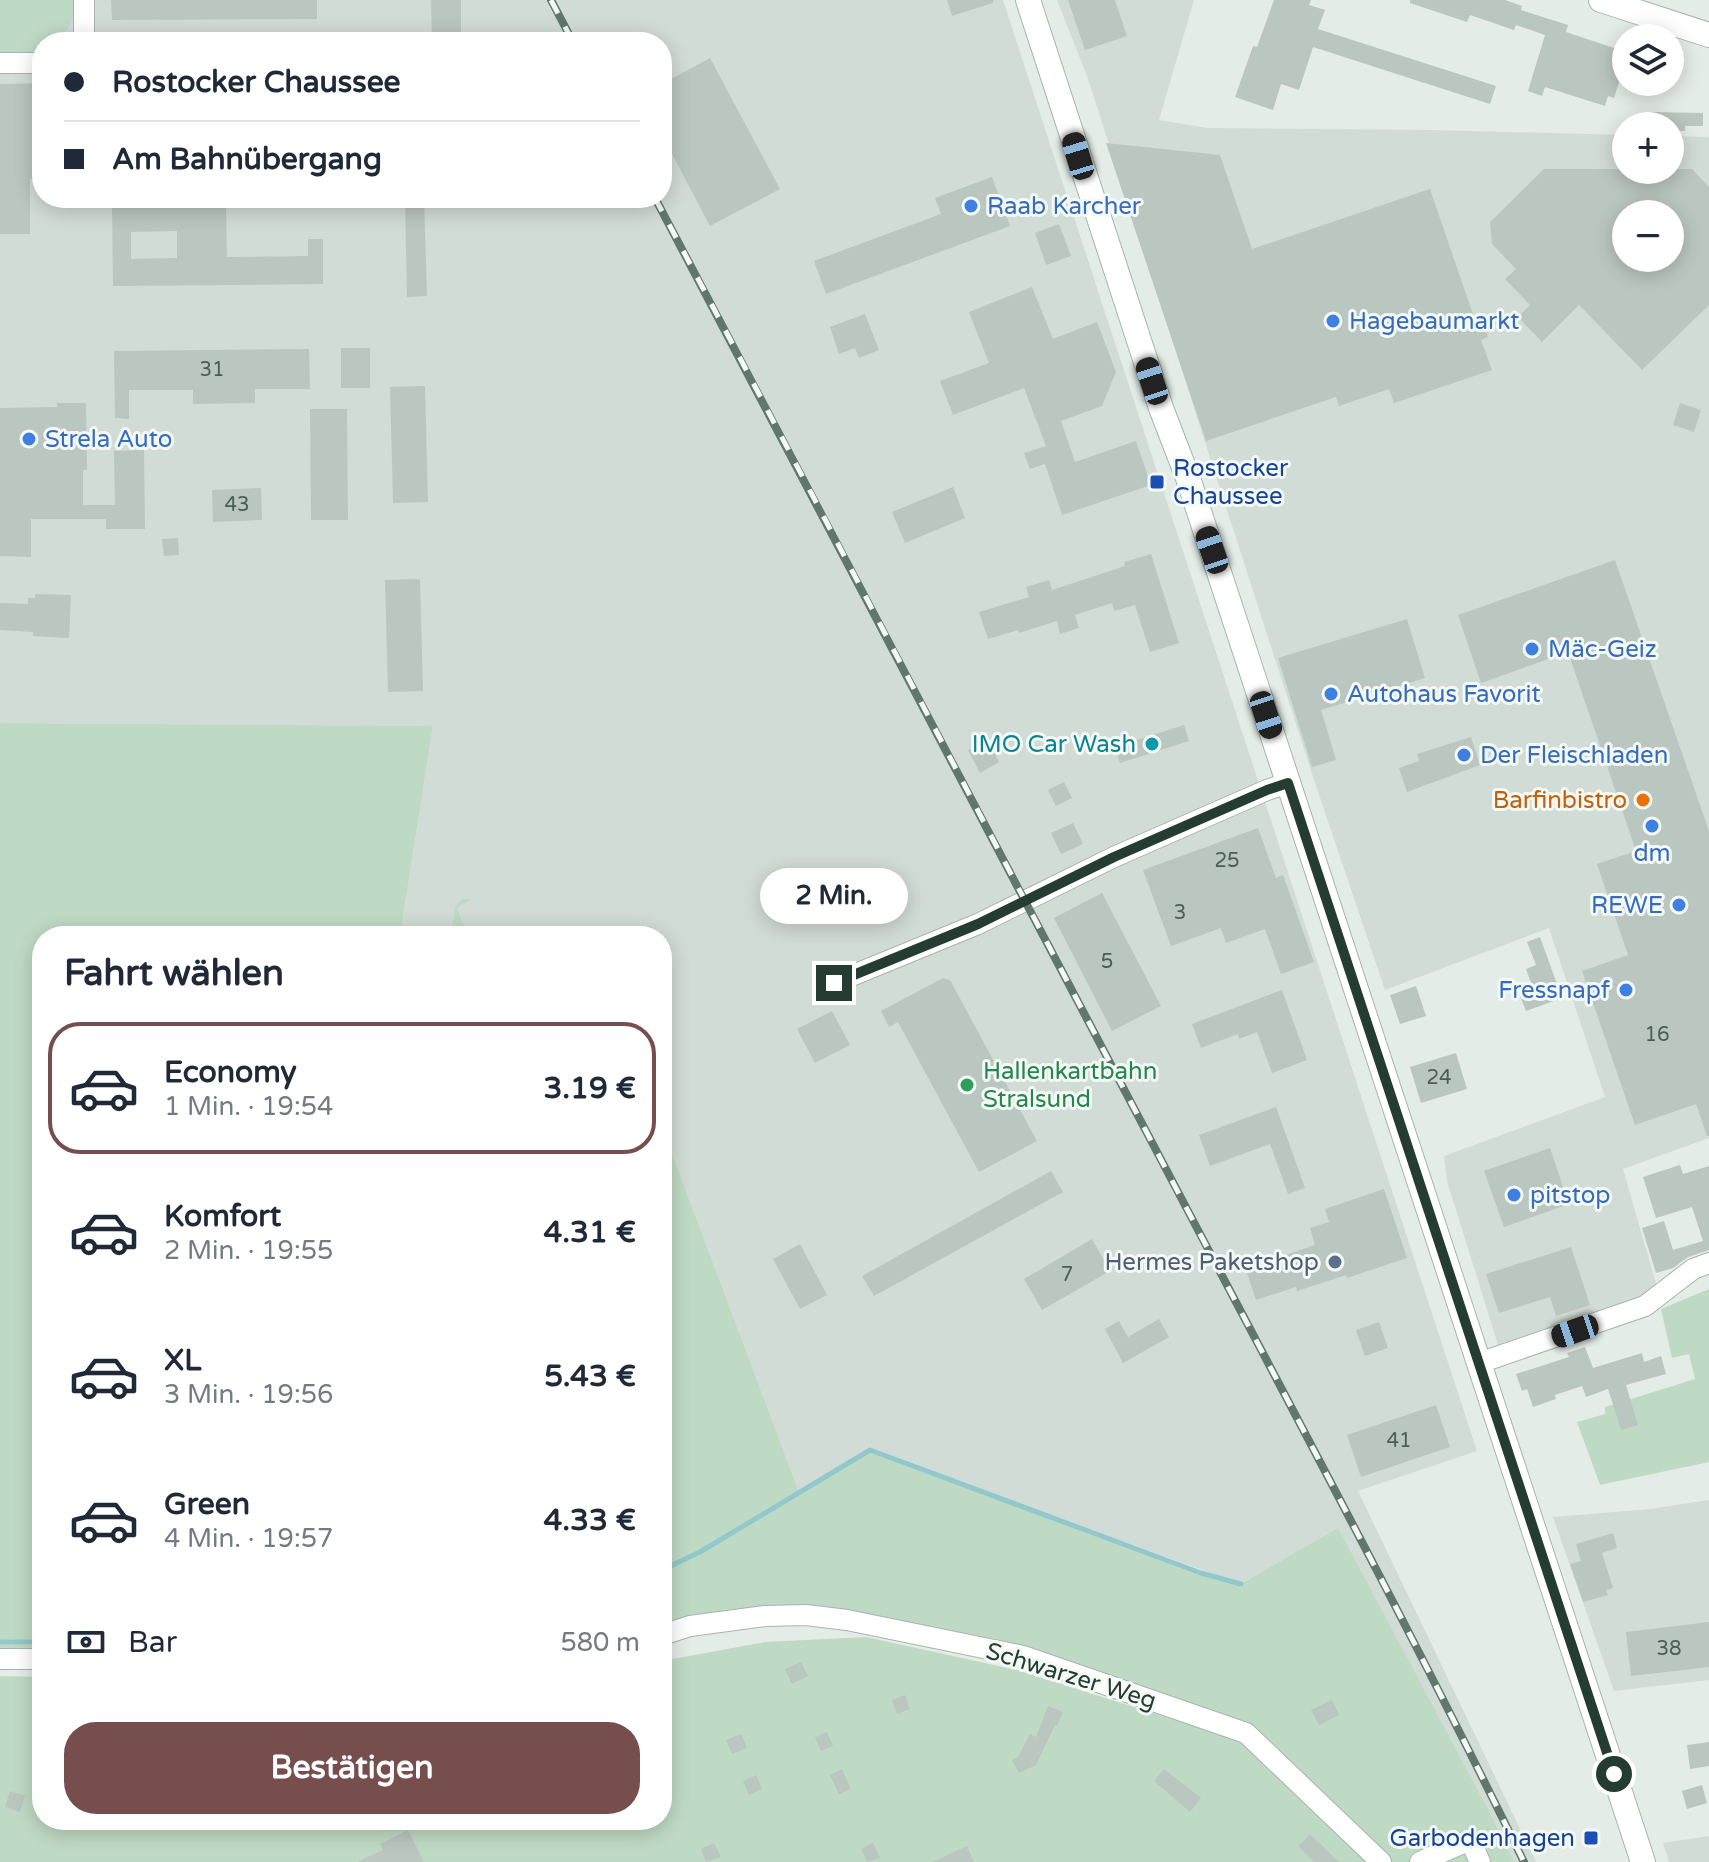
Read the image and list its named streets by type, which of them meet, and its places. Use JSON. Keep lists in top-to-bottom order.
{
  "streets": {
    "street": ["Schwarzer Weg"]
  },
  "places": {
    "other": [
      "Raab Karcher",
      "Hagebaumarkt",
      "Strela Auto",
      "Mäc-Geiz",
      "Autohaus Favorit",
      "IMO Car Wash",
      "Der Fleischladen",
      "Barfinbistro",
      "dm",
      "REWE",
      "Fressnapf",
      "Hallenkartbahn Stralsund",
      "pitstop",
      "Hermes Paketshop"
    ],
    "transit": ["Rostocker Chaussee", "Garbodenhagen"]
  },
  "house_numbers": [
    "31",
    "43",
    "25",
    "3",
    "5",
    "16",
    "24",
    "7",
    "41",
    "38"
  ],
  "page": {
    "map_buttons": ["+", "−"],
    "banner": ["Rostocker Chaussee", "Am Bahnübergang"],
    "bubble": "2 Min.",
    "heading": "Fahrt wählen",
    "list": [
      {
        "name": "Economy",
        "note": "1 Min. · 19:54",
        "value": "3.19 €"
      },
      {
        "name": "Komfort",
        "note": "2 Min. · 19:55",
        "value": "4.31 €"
      },
      {
        "name": "XL",
        "note": "3 Min. · 19:56",
        "value": "5.43 €"
      },
      {
        "name": "Green",
        "note": "4 Min. · 19:57",
        "value": "4.33 €"
      }
    ],
    "pay": ["Bar", "580 m"],
    "buttons": "Bestätigen"
  }
}
